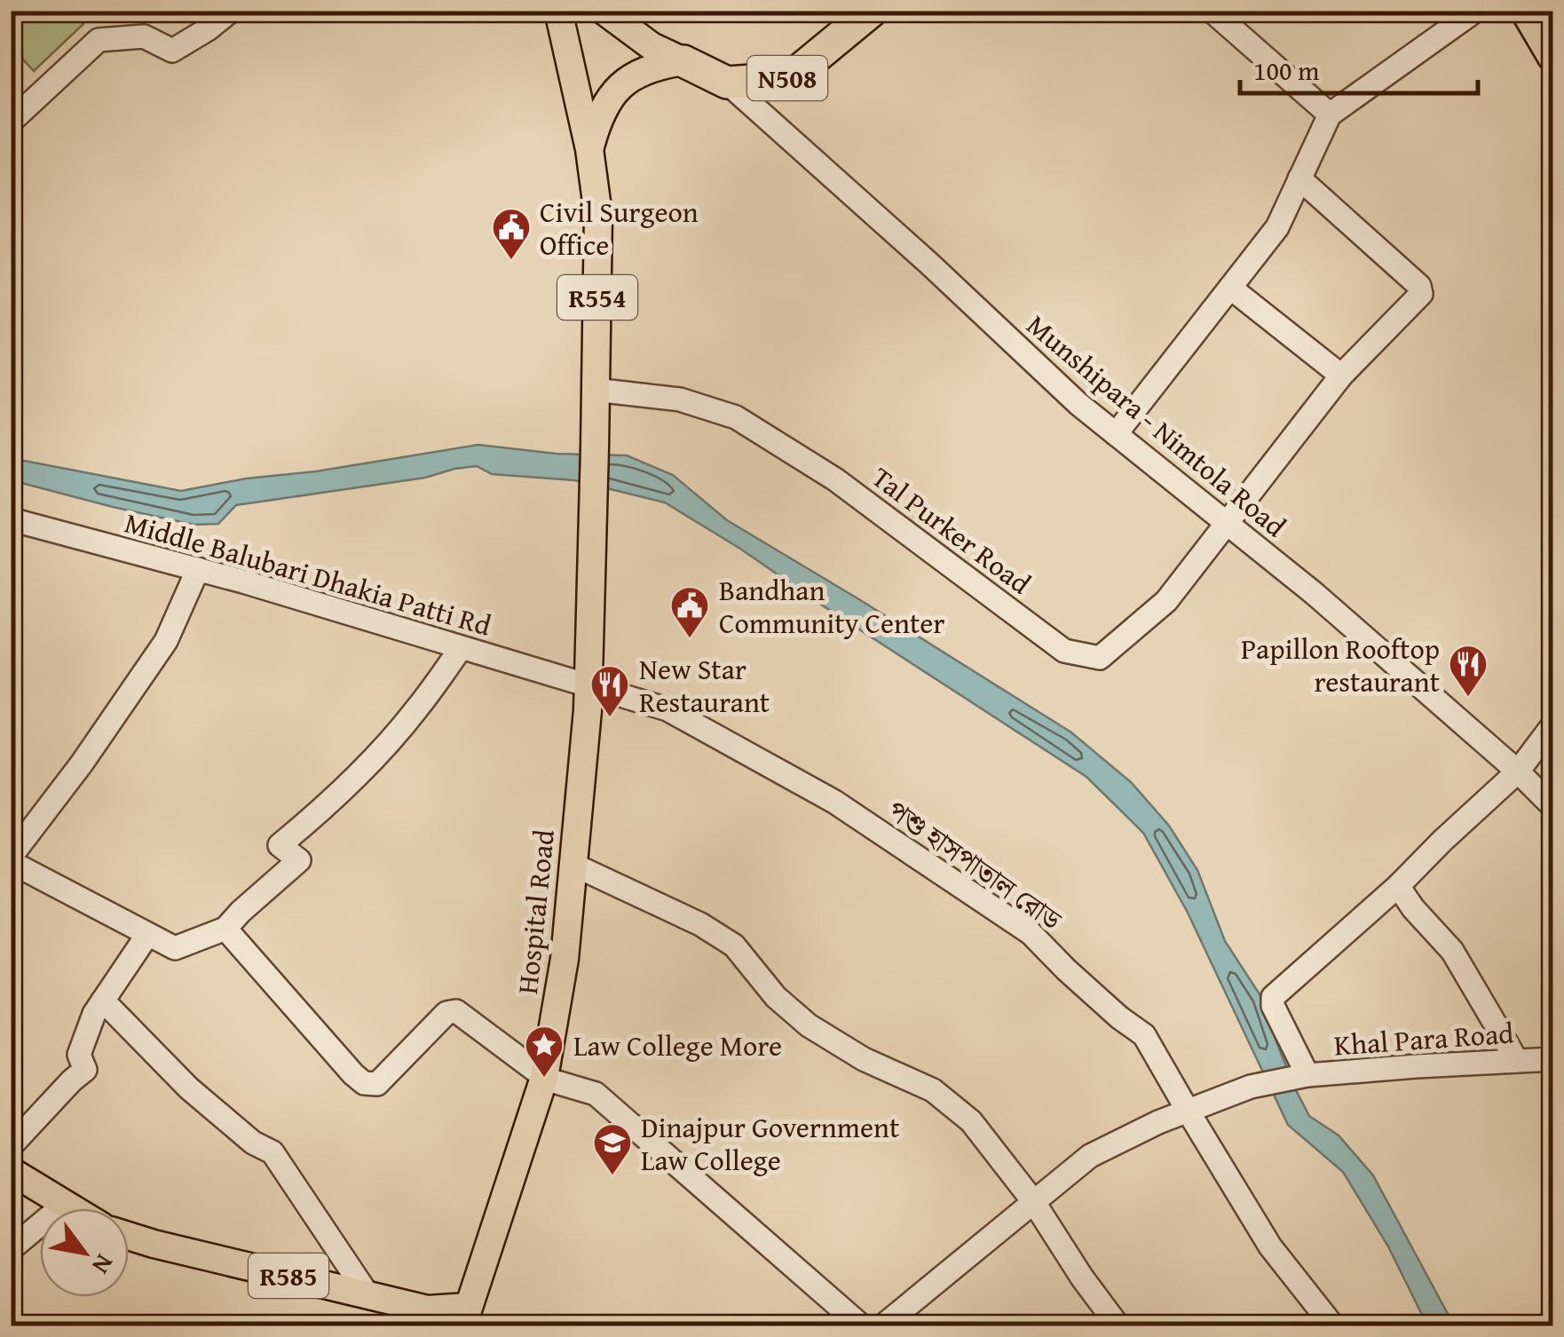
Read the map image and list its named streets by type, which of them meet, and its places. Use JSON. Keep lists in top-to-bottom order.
{
  "streets": {
    "highway": ["N508"],
    "main road": ["R554", "Hospital Road", "R585"],
    "street": [
      "Munshipara - Nimtola Road",
      "Tal Purker Road",
      "Middle Balubari Dhakia Patti Rd",
      "পশু হাসপাতাল রোড",
      "Khal Para Road"
    ]
  },
  "crossings": [
    ["N508", "R554"],
    ["N508", "Munshipara - Nimtola Road"],
    ["R554", "Tal Purker Road"],
    ["R554", "Hospital Road"],
    ["Munshipara - Nimtola Road", "Tal Purker Road"],
    ["Tal Purker Road", "Hospital Road"],
    ["Middle Balubari Dhakia Patti Rd", "পশু হাসপাতাল রোড"],
    ["Middle Balubari Dhakia Patti Rd", "Hospital Road"],
    ["পশু হাসপাতাল রোড", "Hospital Road"],
    ["পশু হাসপাতাল রোড", "Khal Para Road"],
    ["Hospital Road", "R585"]
  ],
  "places": {
    "public building": ["Civil Surgeon Office", "Bandhan Community Center"],
    "restaurant": ["Papillon Rooftop restaurant", "New Star Restaurant"],
    "place": ["Law College More"],
    "school or university": ["Dinajpur Government Law College"]
  },
  "scale_bar": "100 m",
  "north": "bottom right"
}
